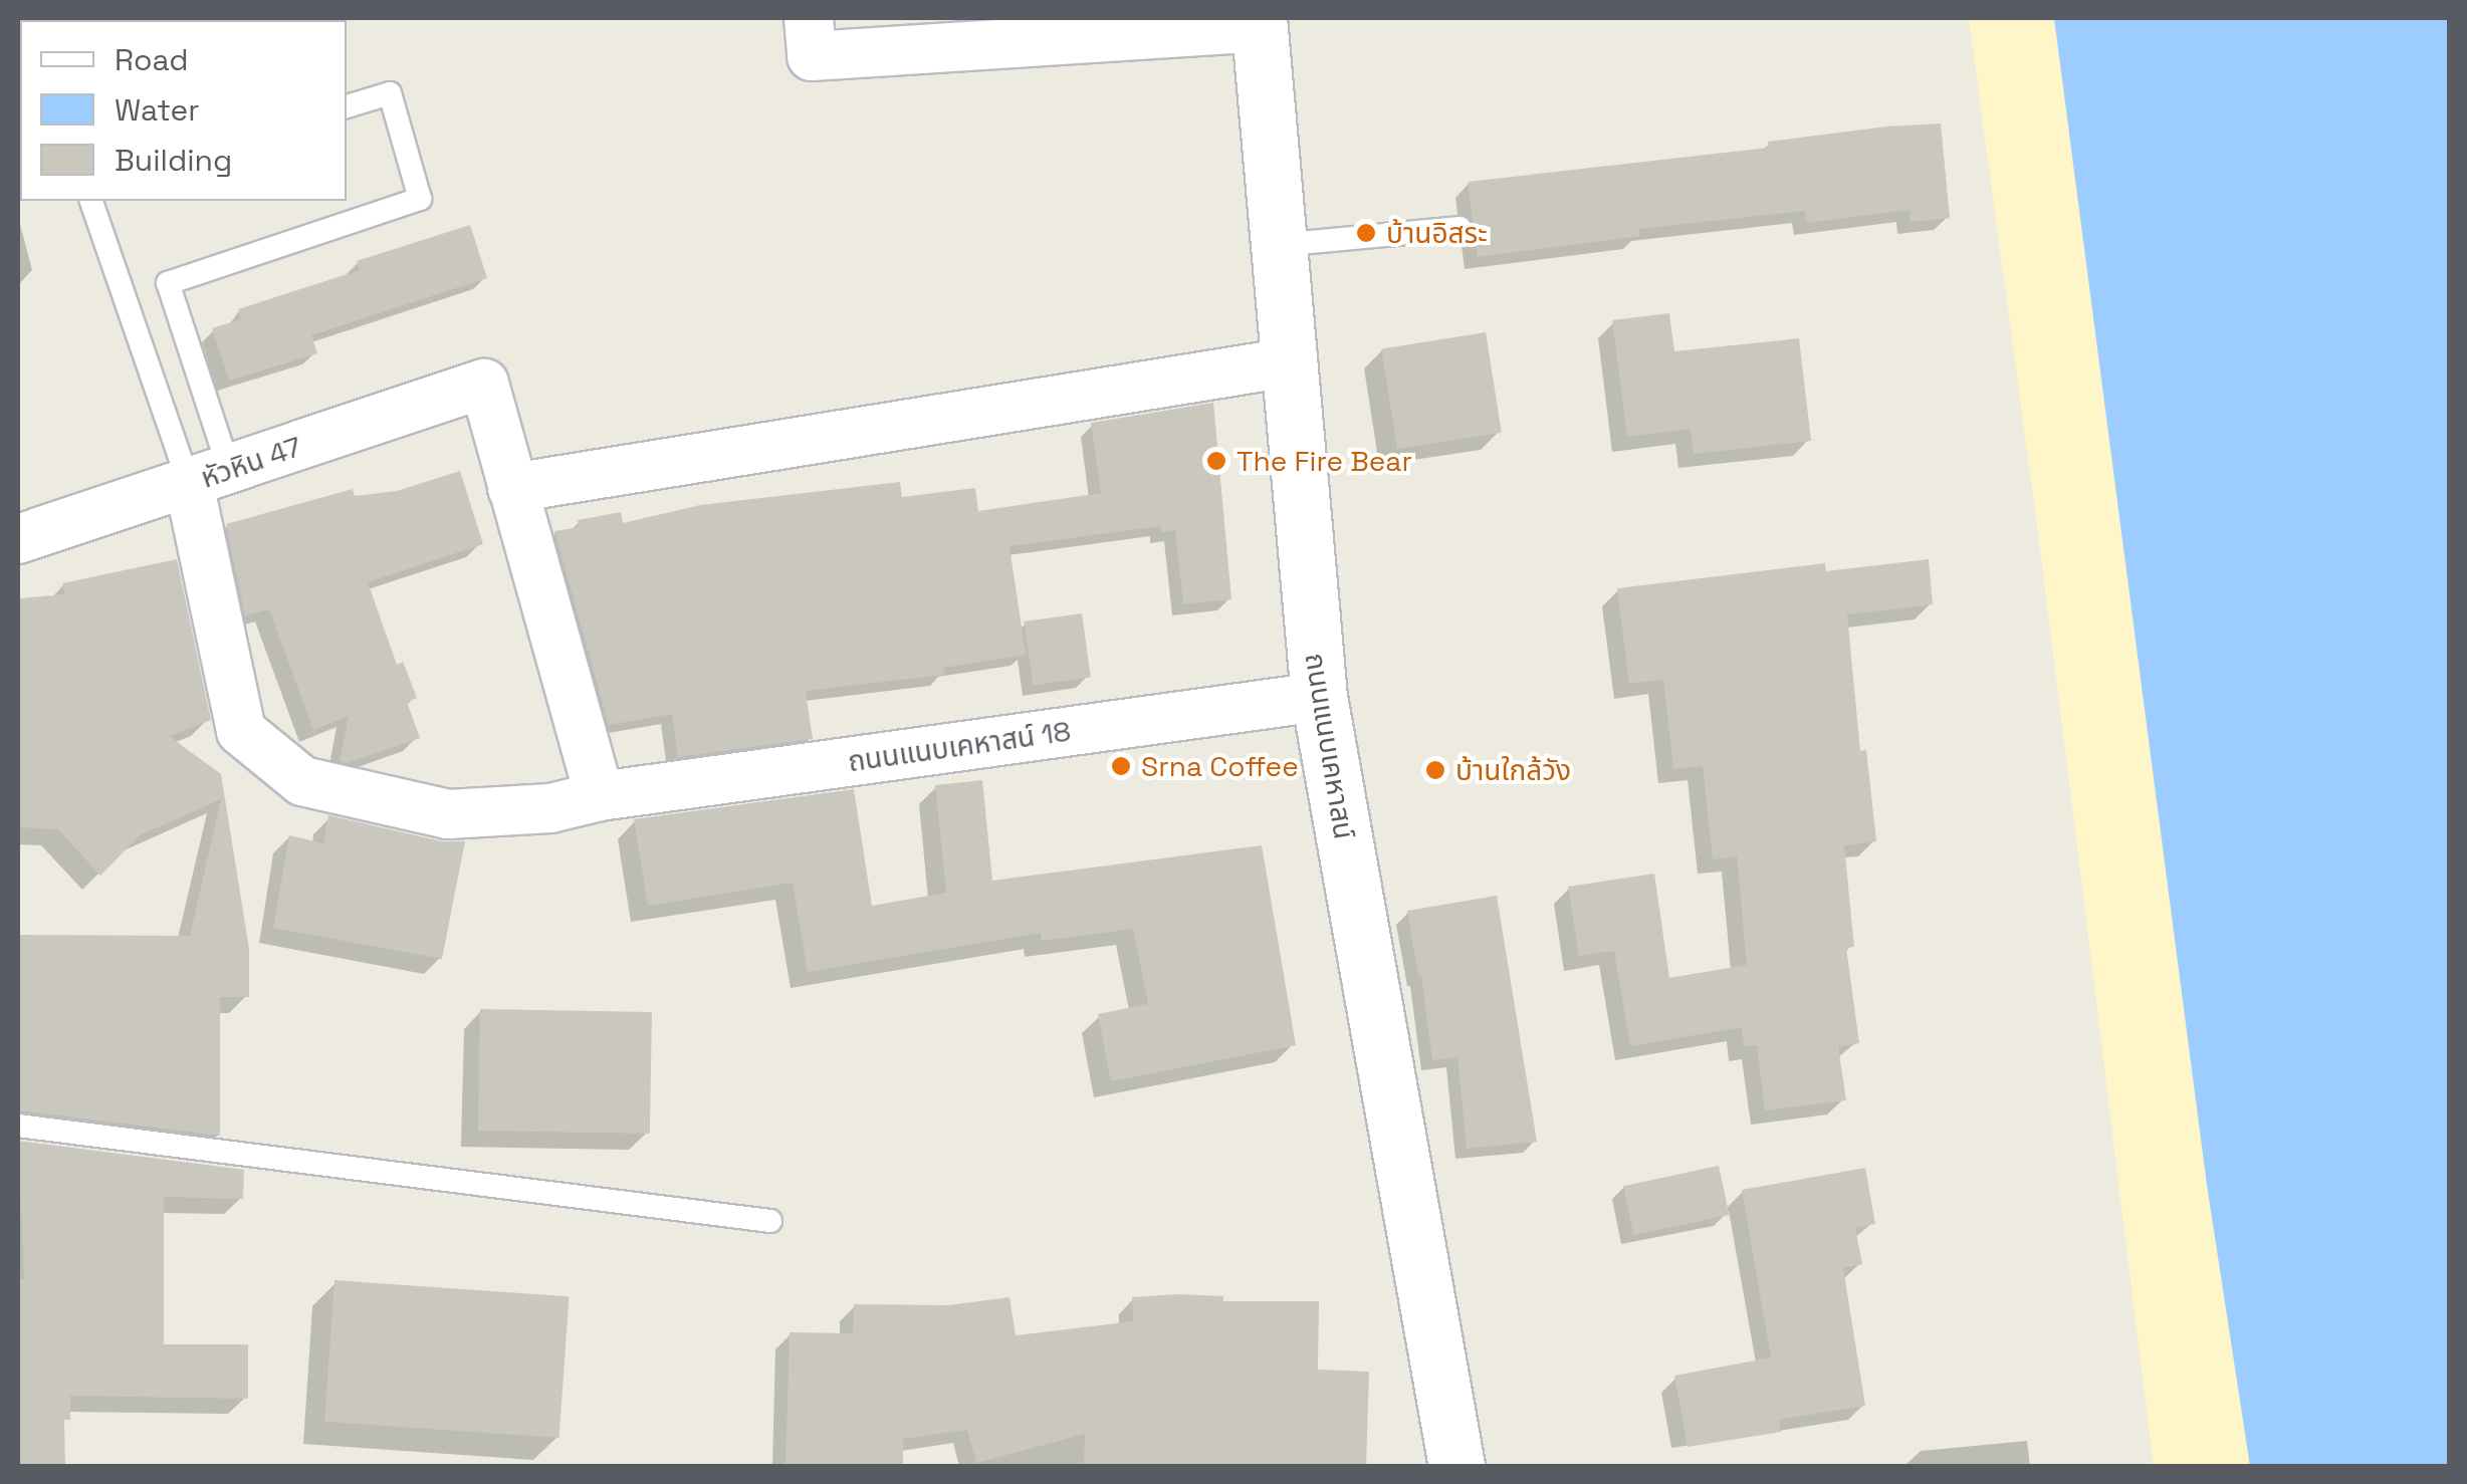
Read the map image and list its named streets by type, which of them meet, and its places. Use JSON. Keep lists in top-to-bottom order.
{
  "streets": {
    "street": ["หัวหิน 47", "ถนนแนบเคหาสน์ 18", "ถนนแนบเคหาสน์"]
  },
  "crossings": [
    ["หัวหิน 47", "ถนนแนบเคหาสน์ 18"],
    ["ถนนแนบเคหาสน์ 18", "ถนนแนบเคหาสน์"]
  ],
  "places": [
    "บ้านอิสระ",
    "The Fire Bear",
    "Srna Coffee",
    "บ้านใกล้วัง"
  ],
  "legend": ["Road", "Water", "Building"]
}
